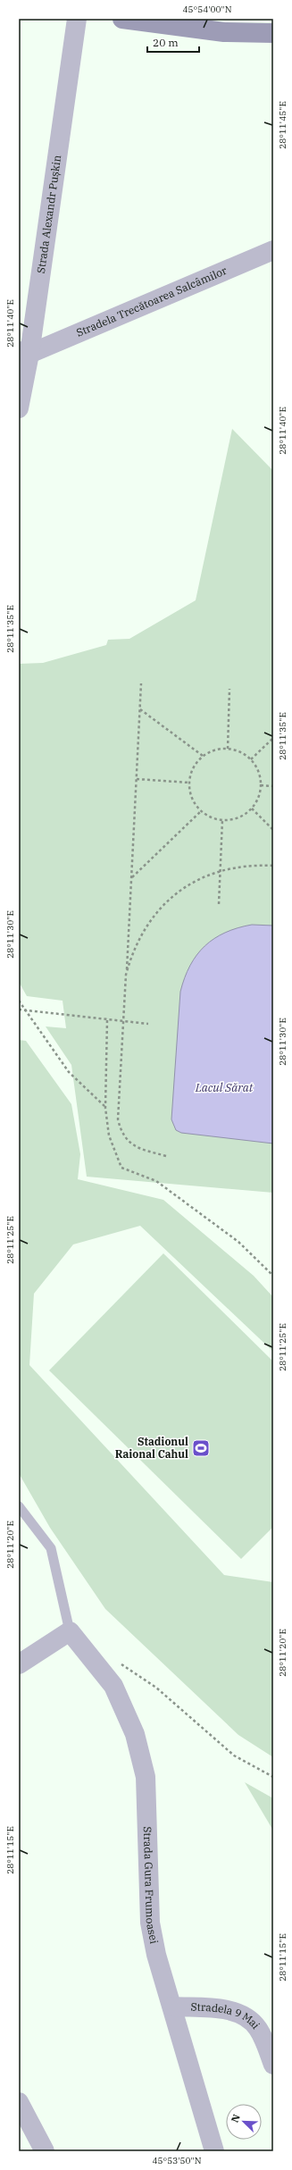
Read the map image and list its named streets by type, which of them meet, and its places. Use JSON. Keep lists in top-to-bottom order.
{
  "streets": {
    "street": [
      "Strada Alexandr Pușkin",
      "Stradela Trecătoarea Salcâmilor",
      "Strada Gura Frumoasei",
      "Stradela 9 Mai"
    ]
  },
  "crossings": [
    ["Strada Alexandr Pușkin", "Stradela Trecătoarea Salcâmilor"],
    ["Strada Gura Frumoasei", "Stradela 9 Mai"]
  ],
  "water": ["Lacul Sărat"],
  "places": {
    "sports": ["Stadionul Raional Cahul"]
  },
  "scale_bar": "20 m",
  "north": "top left",
  "coordinates": [
    "45°54'00\"N",
    "28°11'45\"E",
    "28°11'40\"E",
    "28°11'35\"E",
    "28°11'30\"E",
    "28°11'25\"E",
    "28°11'20\"E",
    "28°11'15\"E",
    "45°53'50\"N"
  ]
}
